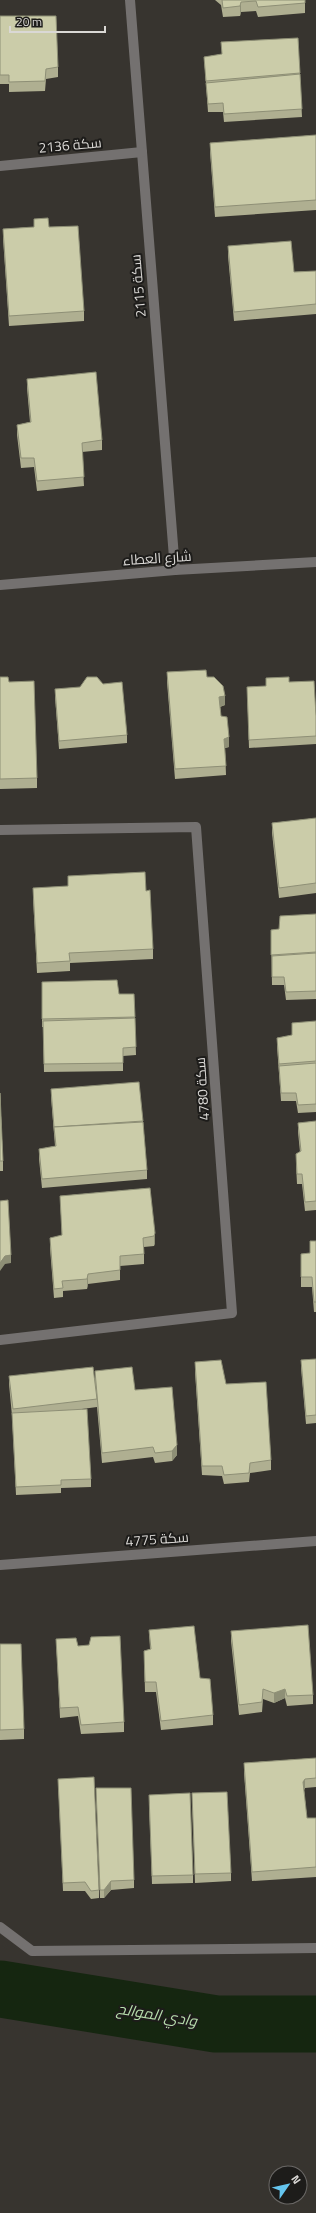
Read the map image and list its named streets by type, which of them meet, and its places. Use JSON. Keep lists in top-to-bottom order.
{
  "streets": {
    "street": [
      "سكة 2136",
      "سكة 2115",
      "شارع العطاء",
      "سكة 4780",
      "سكة 4775"
    ]
  },
  "crossings": [
    ["سكة 2136", "سكة 2115"],
    ["سكة 2115", "شارع العطاء"]
  ],
  "water": ["وادي الموالح"],
  "scale_bar": "20 m",
  "north": "top right"
}
